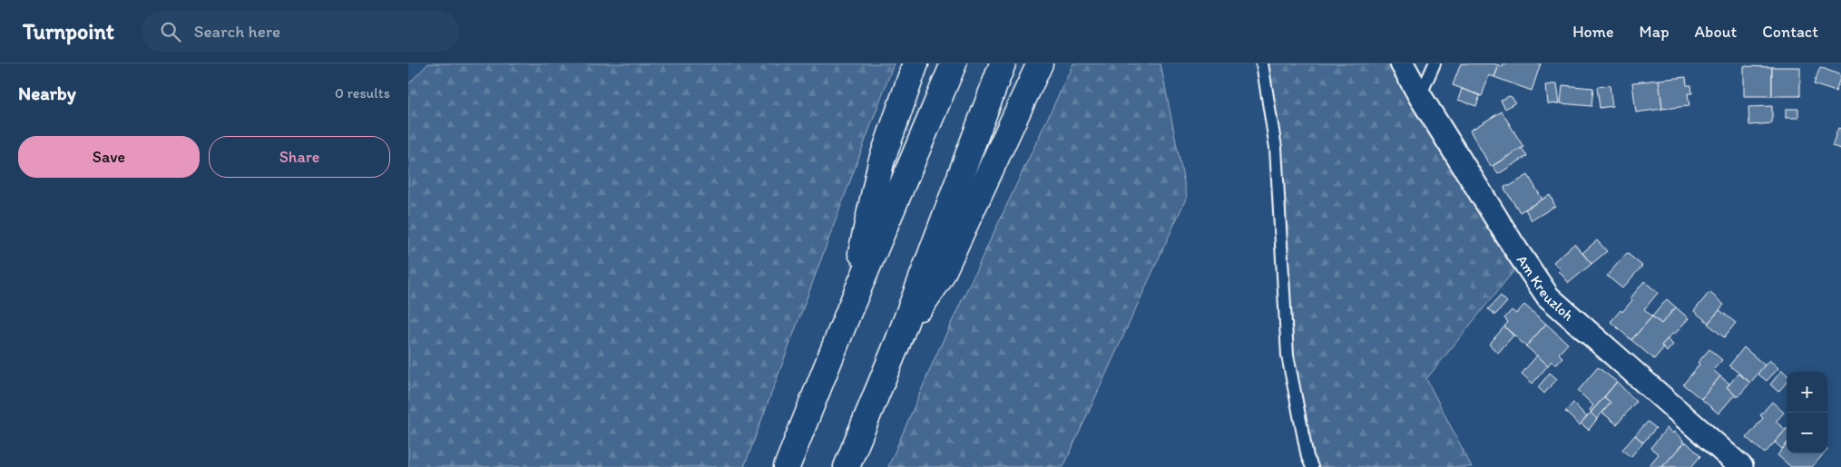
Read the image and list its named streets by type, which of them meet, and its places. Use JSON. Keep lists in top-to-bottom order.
{
  "streets": {
    "street": ["Am Kreuzloh"]
  },
  "page": {
    "header": "Turnpoint",
    "search": "Search here",
    "nav": [
      "Home",
      "Map",
      "About",
      "Contact"
    ],
    "heading": ["Nearby", "0 results"],
    "buttons": ["Save", "Share"],
    "map_buttons": ["+", "−"]
  }
}
